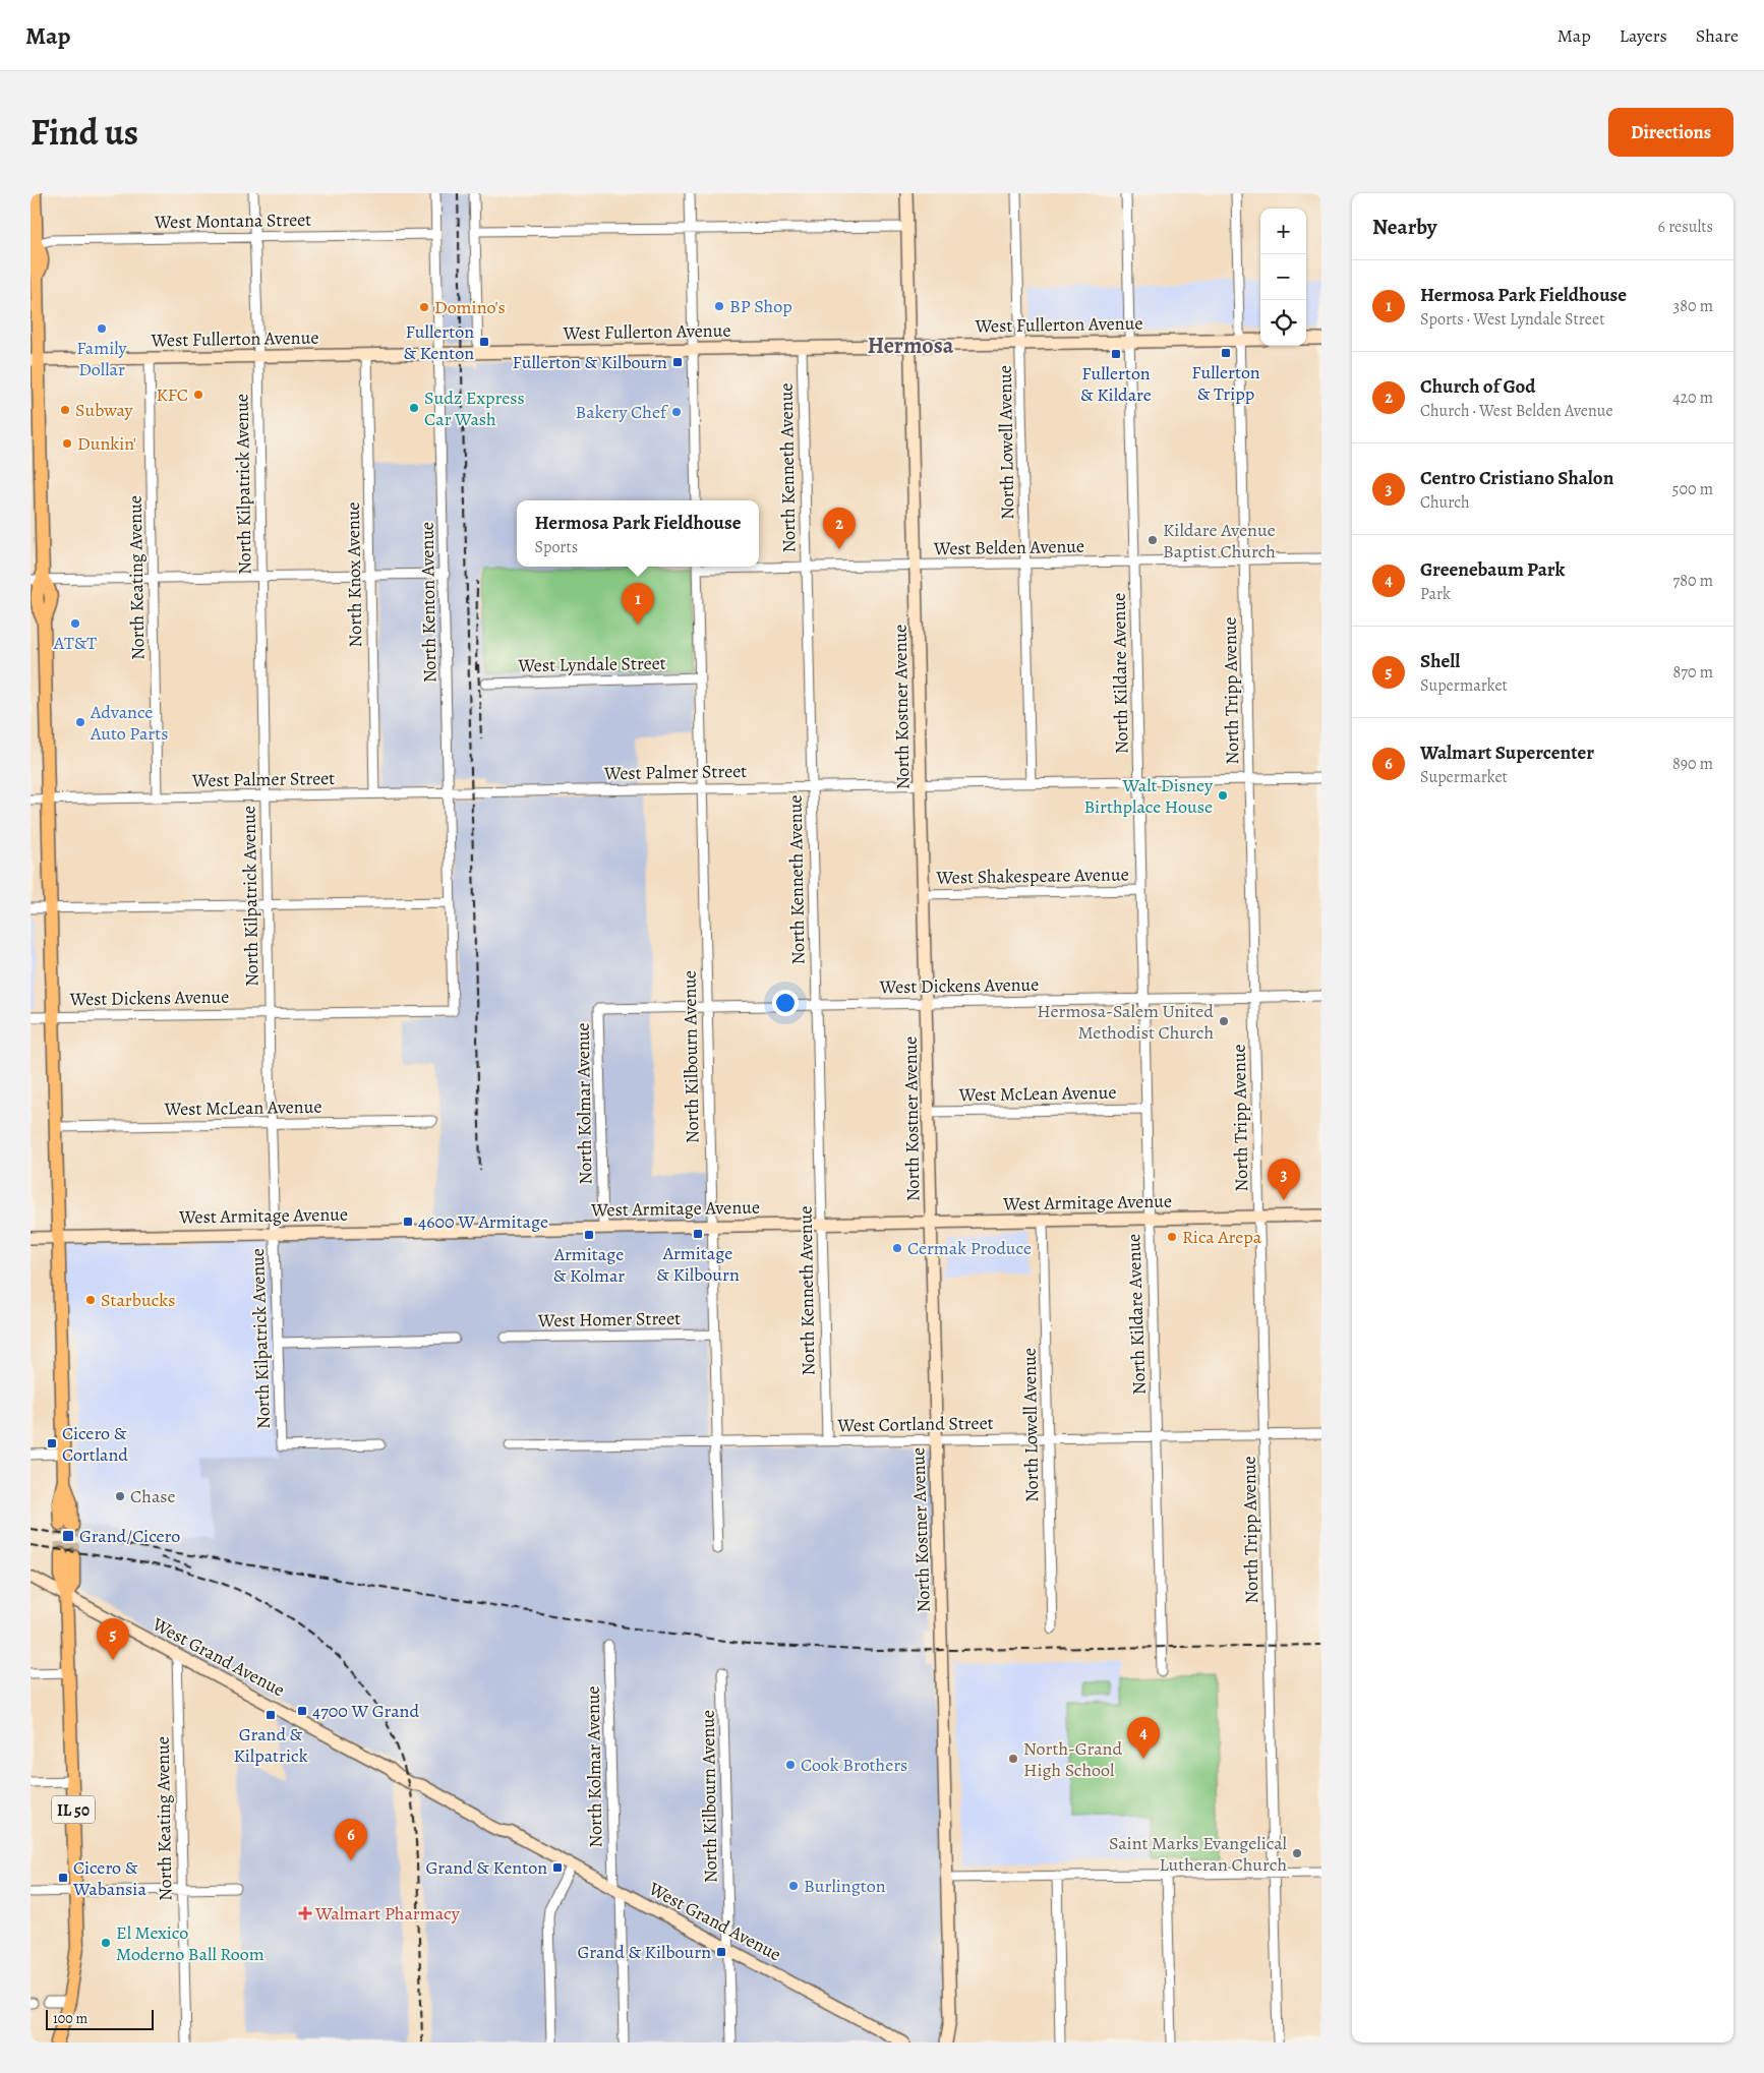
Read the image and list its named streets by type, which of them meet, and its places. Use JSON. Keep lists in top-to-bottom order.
{
  "streets": {
    "main road": [
      "West Fullerton Avenue",
      "North Kostner Avenue",
      "West Armitage Avenue",
      "West Grand Avenue",
      "IL 50"
    ],
    "street": [
      "West Montana Street",
      "North Lowell Avenue",
      "North Kenneth Avenue",
      "North Kilpatrick Avenue",
      "West Belden Avenue",
      "North Knox Avenue",
      "North Keating Avenue",
      "North Kenton Avenue",
      "West Lyndale Street",
      "North Kildare Avenue",
      "North Tripp Avenue",
      "West Palmer Street",
      "West Shakespeare Avenue",
      "West Dickens Avenue",
      "North Kilbourn Avenue",
      "West McLean Avenue",
      "North Kolmar Avenue",
      "West Homer Street",
      "West Cortland Street"
    ]
  },
  "crossings": [
    ["West Montana Street", "North Kilpatrick Avenue"],
    ["West Montana Street", "North Kenton Avenue"],
    ["West Fullerton Avenue", "North Lowell Avenue"],
    ["West Fullerton Avenue", "North Kenneth Avenue"],
    ["West Fullerton Avenue", "North Kilpatrick Avenue"],
    ["West Fullerton Avenue", "North Knox Avenue"],
    ["West Fullerton Avenue", "North Keating Avenue"],
    ["West Fullerton Avenue", "North Kenton Avenue"],
    ["West Fullerton Avenue", "North Kildare Avenue"],
    ["West Fullerton Avenue", "North Tripp Avenue"],
    ["West Fullerton Avenue", "North Kostner Avenue"],
    ["North Lowell Avenue", "West Belden Avenue"],
    ["North Lowell Avenue", "West Palmer Street"],
    ["North Lowell Avenue", "West Armitage Avenue"],
    ["North Lowell Avenue", "West Cortland Street"],
    ["North Kenneth Avenue", "West Belden Avenue"],
    ["North Kenneth Avenue", "West Palmer Street"],
    ["North Kenneth Avenue", "West Dickens Avenue"],
    ["North Kenneth Avenue", "West Armitage Avenue"],
    ["North Kenneth Avenue", "West Cortland Street"],
    ["North Kilpatrick Avenue", "West Palmer Street"],
    ["North Kilpatrick Avenue", "West Dickens Avenue"],
    ["North Kilpatrick Avenue", "West McLean Avenue"],
    ["North Kilpatrick Avenue", "West Armitage Avenue"],
    ["West Belden Avenue", "North Kildare Avenue"],
    ["West Belden Avenue", "North Tripp Avenue"],
    ["West Belden Avenue", "North Kostner Avenue"],
    ["North Knox Avenue", "West Palmer Street"],
    ["North Keating Avenue", "West Palmer Street"],
    ["North Keating Avenue", "West Grand Avenue"],
    ["North Kenton Avenue", "West Palmer Street"],
    ["North Kenton Avenue", "West Dickens Avenue"],
    ["West Lyndale Street", "North Kilbourn Avenue"],
    ["North Kildare Avenue", "West Palmer Street"],
    ["North Kildare Avenue", "West Shakespeare Avenue"],
    ["North Kildare Avenue", "West Dickens Avenue"],
    ["North Kildare Avenue", "West McLean Avenue"],
    ["North Kildare Avenue", "West Armitage Avenue"],
    ["North Kildare Avenue", "West Cortland Street"],
    ["North Tripp Avenue", "West Palmer Street"],
    ["North Tripp Avenue", "West Dickens Avenue"],
    ["North Tripp Avenue", "West Armitage Avenue"],
    ["North Tripp Avenue", "West Cortland Street"],
    ["North Kostner Avenue", "West Palmer Street"],
    ["North Kostner Avenue", "West Shakespeare Avenue"],
    ["North Kostner Avenue", "West Dickens Avenue"],
    ["North Kostner Avenue", "West McLean Avenue"],
    ["North Kostner Avenue", "West Armitage Avenue"],
    ["North Kostner Avenue", "West Cortland Street"],
    ["West Palmer Street", "North Kilbourn Avenue"],
    ["West Dickens Avenue", "North Kilbourn Avenue"],
    ["West Dickens Avenue", "North Kolmar Avenue"],
    ["North Kilbourn Avenue", "West Armitage Avenue"],
    ["North Kilbourn Avenue", "West Homer Street"],
    ["North Kilbourn Avenue", "West Cortland Street"],
    ["North Kilbourn Avenue", "West Grand Avenue"],
    ["North Kolmar Avenue", "West Armitage Avenue"],
    ["North Kolmar Avenue", "West Grand Avenue"],
    ["West Grand Avenue", "IL 50"]
  ],
  "districts": ["Hermosa"],
  "places": {
    "other": [
      "BP Shop",
      "Domino's",
      "Family Dollar",
      "KFC",
      "Sudz Express Car Wash",
      "Subway",
      "Bakery Chef",
      "Dunkin'",
      "Kildare Avenue Baptist Church",
      "AT&T",
      "Advance Auto Parts",
      "Walt Disney Birthplace House",
      "Hermosa-Salem United Methodist Church",
      "Rica Arepa",
      "Cermak Produce",
      "Starbucks",
      "Chase",
      "North-Grand High School",
      "Cook Brothers",
      "Saint Marks Evangelical Lutheran Church",
      "Burlington",
      "El Mexico Moderno Ball Room"
    ],
    "transit": [
      "Fullerton & Kenton",
      "Fullerton & Tripp",
      "Fullerton & Kildare",
      "Fullerton & Kilbourn",
      "4600 W Armitage",
      "Armitage & Kilbourn",
      "Armitage & Kolmar",
      "Cicero & Cortland",
      "Grand/Cicero",
      "4700 W Grand",
      "Grand & Kilpatrick",
      "Grand & Kenton",
      "Cicero & Wabansia",
      "Grand & Kilbourn"
    ],
    "health": ["Walmart Pharmacy"]
  },
  "scale_bar": "100 m",
  "page": {
    "header": "Map",
    "nav": ["Map", "Layers", "Share"],
    "title": "Find us",
    "buttons": "Directions",
    "heading": ["Nearby", "6 results"],
    "map_buttons": ["+", "−"],
    "list": [
      {
        "mark": "1",
        "name": "Hermosa Park Fieldhouse",
        "note": "Sports · West Lyndale Street",
        "value": "380 m"
      },
      {
        "mark": "2",
        "name": "Church of God",
        "note": "Church · West Belden Avenue",
        "value": "420 m"
      },
      {
        "mark": "3",
        "name": "Centro Cristiano Shalon",
        "note": "Church",
        "value": "500 m"
      },
      {
        "mark": "4",
        "name": "Greenebaum Park",
        "note": "Park",
        "value": "780 m"
      },
      {
        "mark": "5",
        "name": "Shell",
        "note": "Supermarket",
        "value": "870 m"
      },
      {
        "mark": "6",
        "name": "Walmart Supercenter",
        "note": "Supermarket",
        "value": "890 m"
      }
    ],
    "popup": ["Hermosa Park Fieldhouse", "Sports"],
    "pins": [
      "2",
      "1",
      "3",
      "5",
      "4",
      "6"
    ],
    "scale": "100 m"
  }
}
